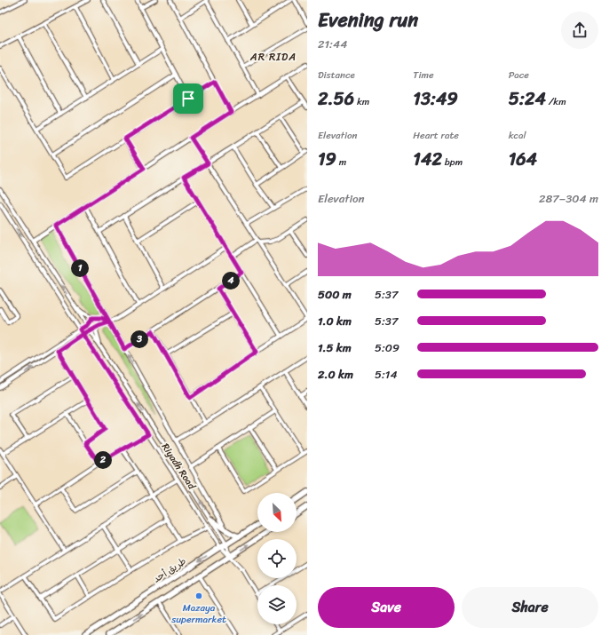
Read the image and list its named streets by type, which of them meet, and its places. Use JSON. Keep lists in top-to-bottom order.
{
  "streets": {
    "main road": ["طريق أحد"],
    "street": ["Riyadh Road"]
  },
  "crossings": [
    ["Riyadh Road", "طريق أحد"]
  ],
  "districts": ["AR RIDA"],
  "places": ["Mazaya supermarket"],
  "north": "bottom right",
  "page": {
    "heading": ["Evening run", "21:44"],
    "stats": [
      ["Distance", "2.56 km"],
      ["Time", "13:49"],
      ["Pace", "5:24 /km"],
      ["Elevation", "19 m"],
      ["Heart rate", "142 bpm"],
      ["kcal", "164"]
    ],
    "chart": ["Elevation", "287–304 m"],
    "pins": [
      "1",
      "4",
      "3",
      "2"
    ],
    "list": [
      {
        "name": "500 m",
        "note": "5:37"
      },
      {
        "name": "1.0 km",
        "note": "5:37"
      },
      {
        "name": "1.5 km",
        "note": "5:09"
      },
      {
        "name": "2.0 km",
        "note": "5:14"
      }
    ],
    "buttons": ["Save", "Share"]
  }
}
